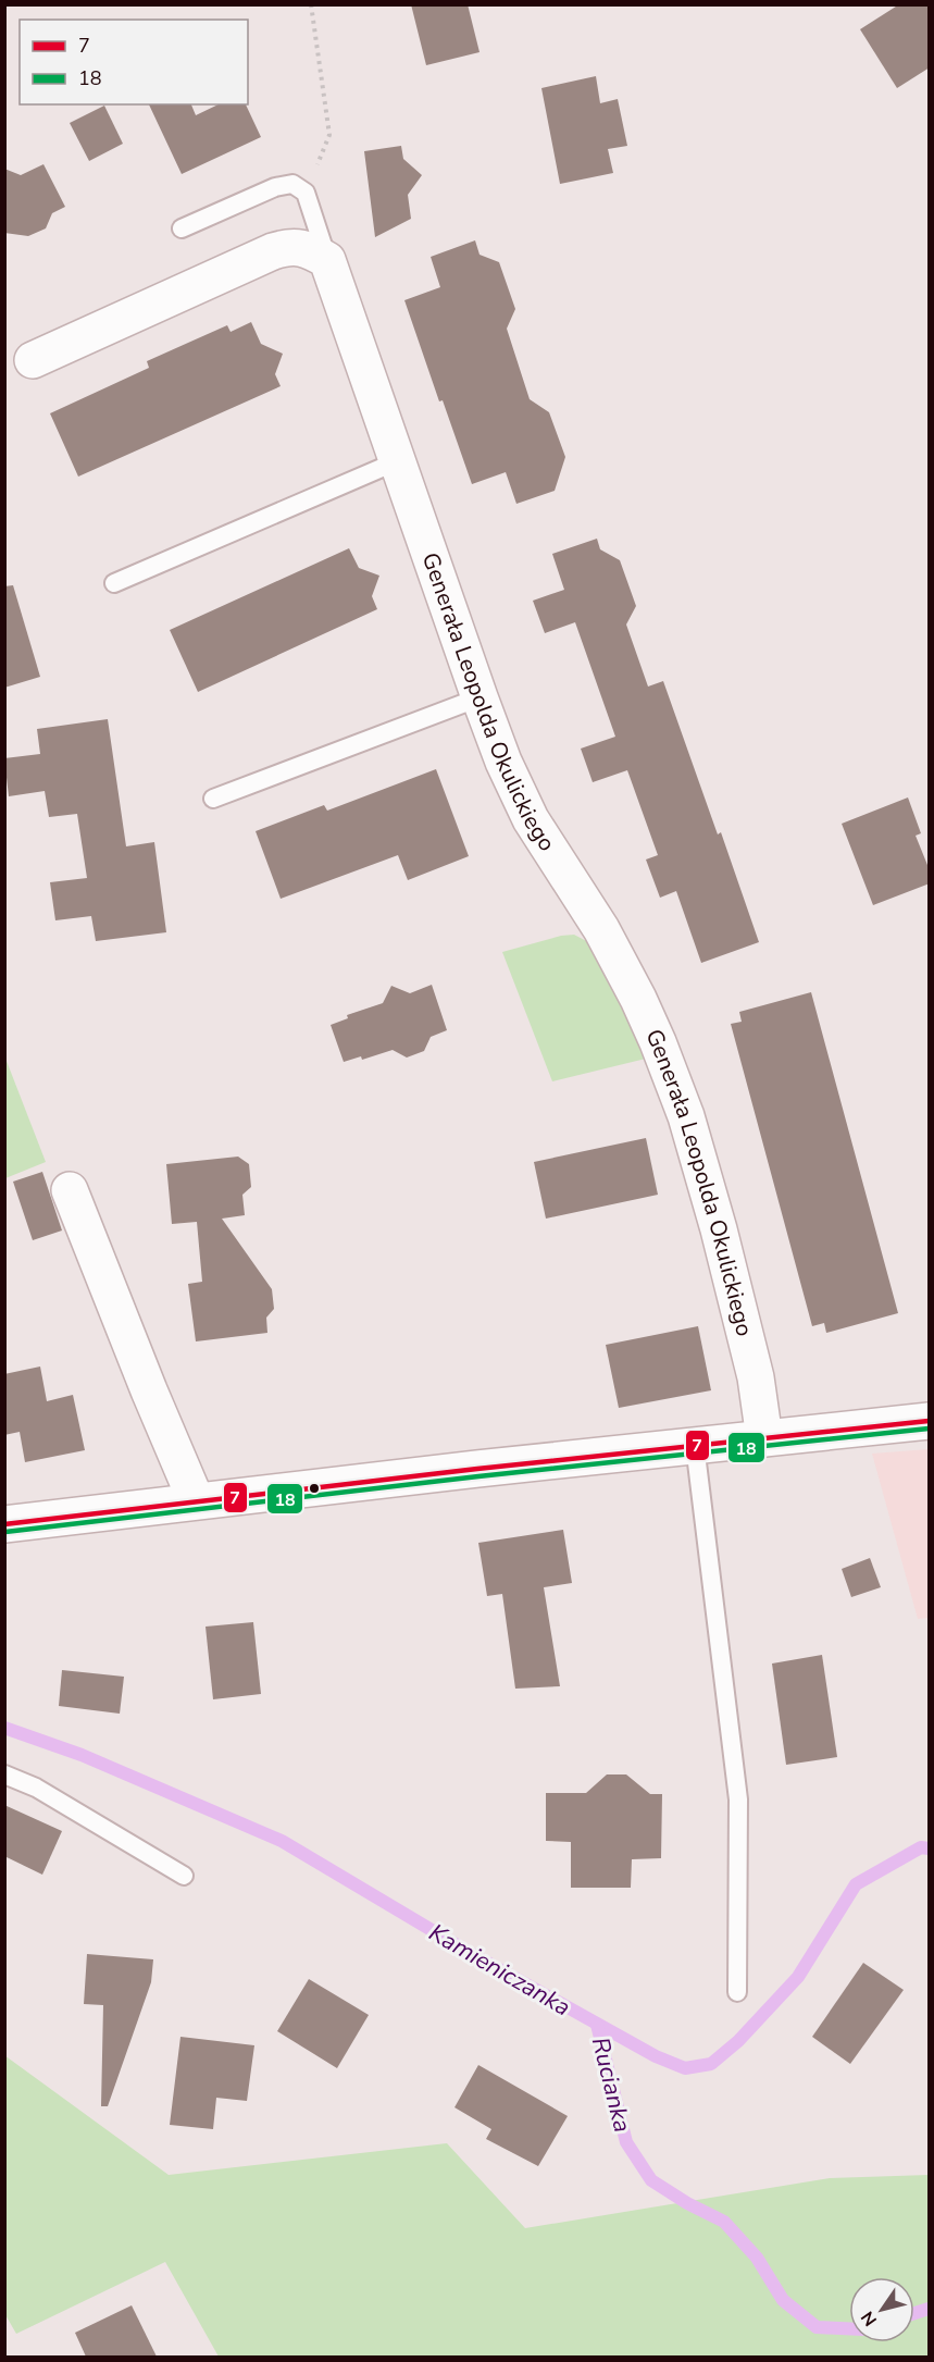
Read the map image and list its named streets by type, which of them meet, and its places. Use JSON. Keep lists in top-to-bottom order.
{
  "streets": {
    "street": ["Generała Leopolda Okulickiego"]
  },
  "water": ["Kamieniczanka", "Rucianka"],
  "lines": ["transit line 7", "transit line 18"],
  "legend": ["7", "18"],
  "north": "bottom left"
}
